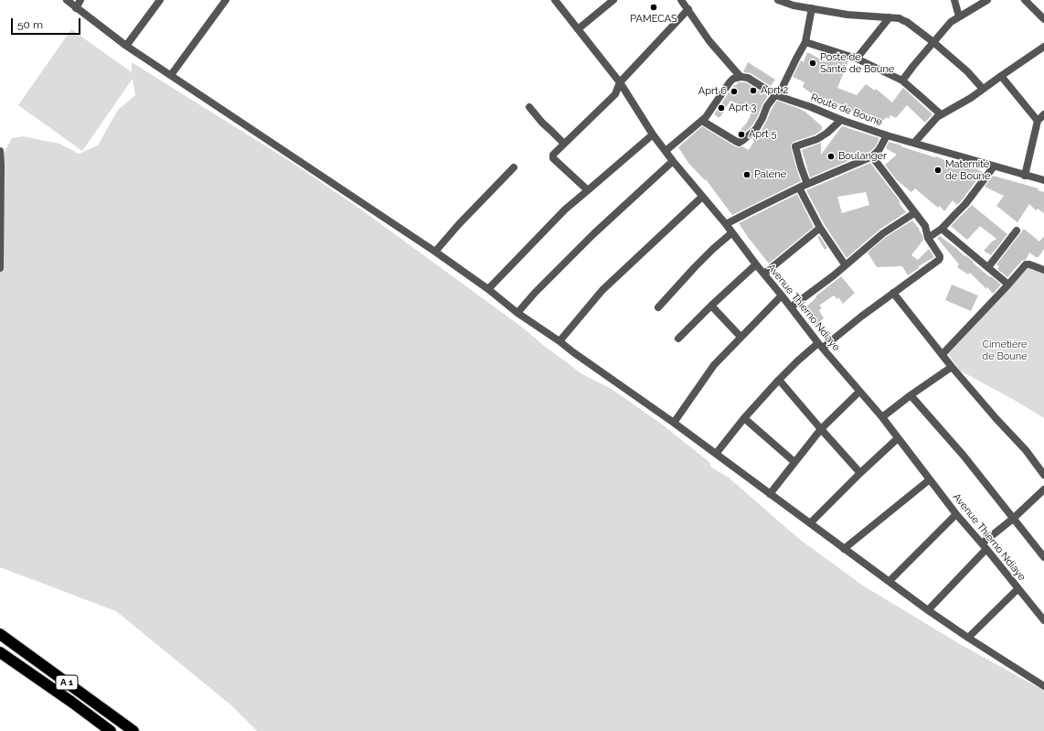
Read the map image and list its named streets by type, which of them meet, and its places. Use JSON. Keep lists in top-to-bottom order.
{
  "streets": {
    "highway": ["A 1"],
    "street": ["Route de Boune", "Avenue Thierno Ndiaye"]
  },
  "parks": ["Cimetière de Boune"],
  "places": [
    "PAMECAS",
    "Poste de Santé de Boune",
    "Aprt 2",
    "Aprt 6",
    "Aprt 3",
    "Aprt 5",
    "Boulanger",
    "Maternité de Boune",
    "Palène"
  ],
  "scale_bar": "50 m"
}
